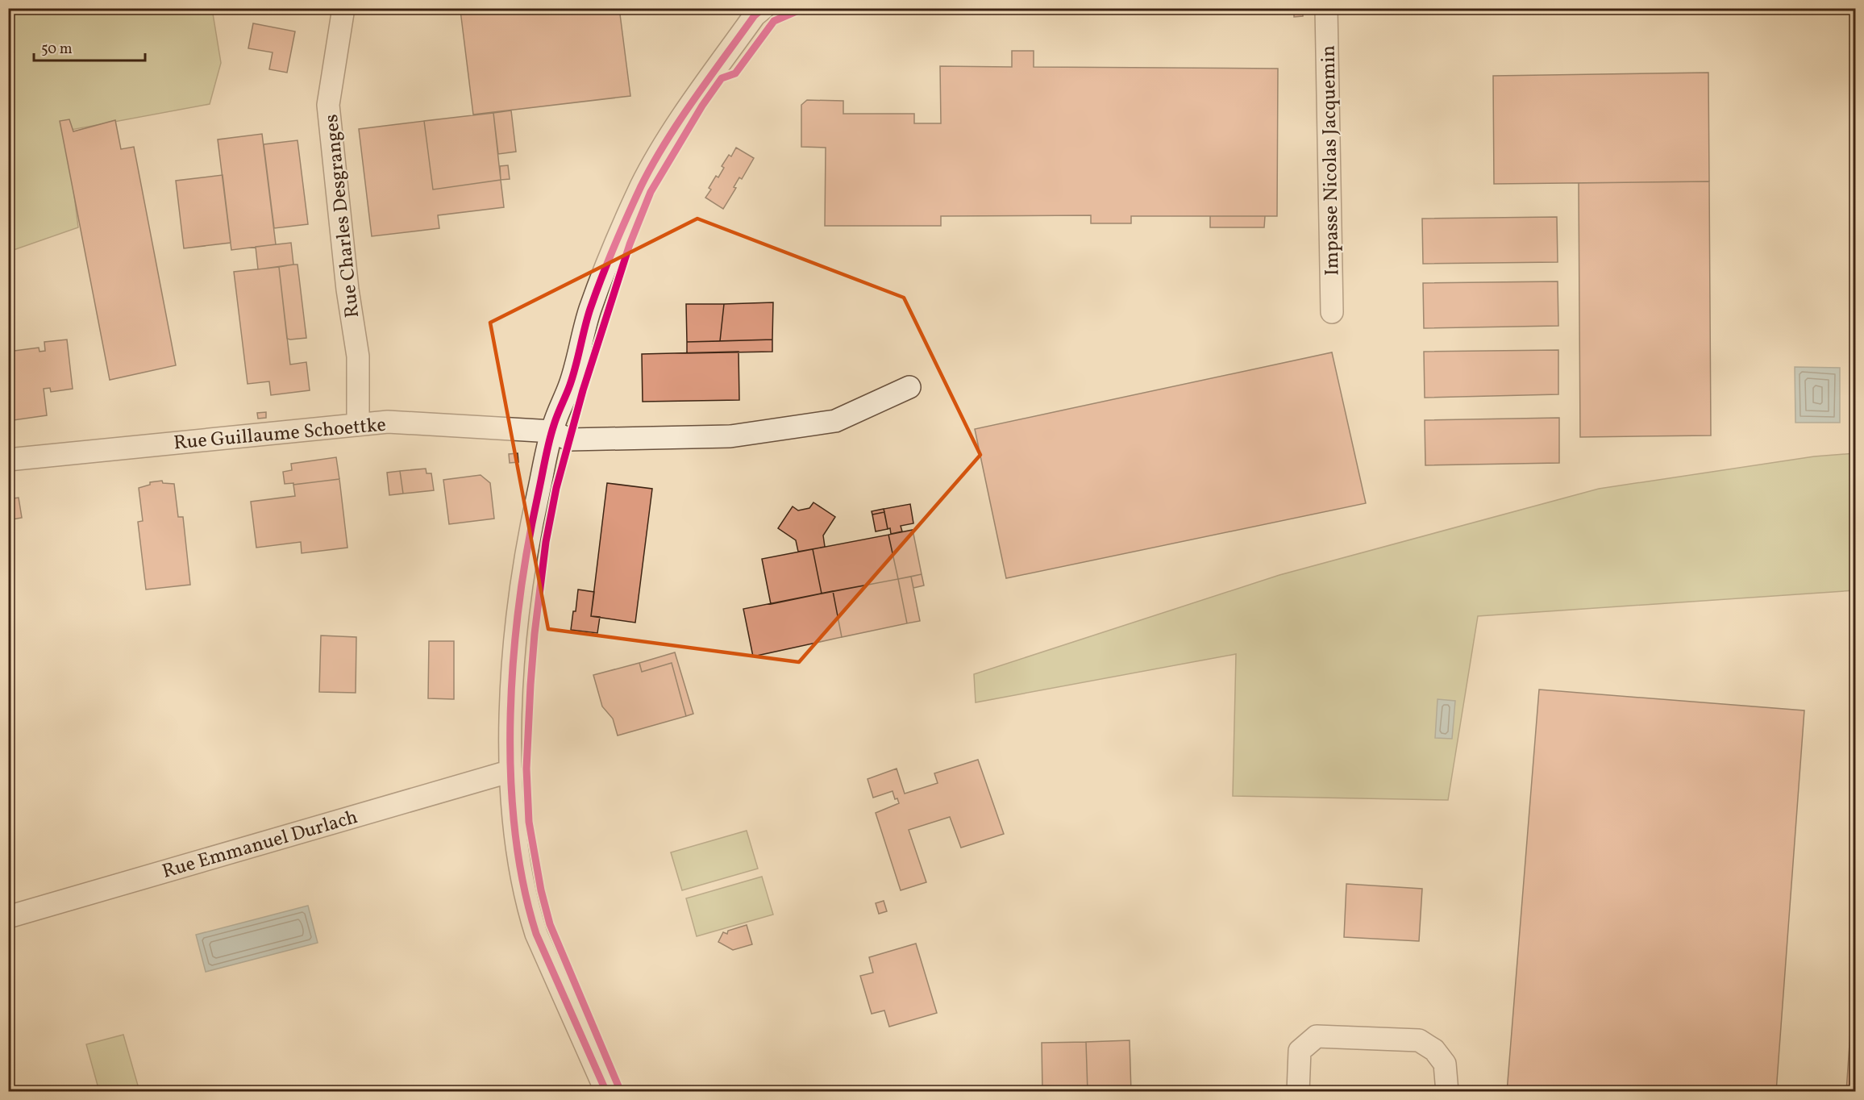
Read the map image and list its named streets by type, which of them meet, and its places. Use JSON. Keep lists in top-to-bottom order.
{
  "streets": {
    "street": [
      "Impasse Nicolas Jacquemin",
      "Rue Charles Desgranges",
      "Rue Guillaume Schoettke",
      "Rue Emmanuel Durlach"
    ]
  },
  "crossings": [
    ["Rue Charles Desgranges", "Rue Guillaume Schoettke"]
  ],
  "scale_bar": "50 m"
}
